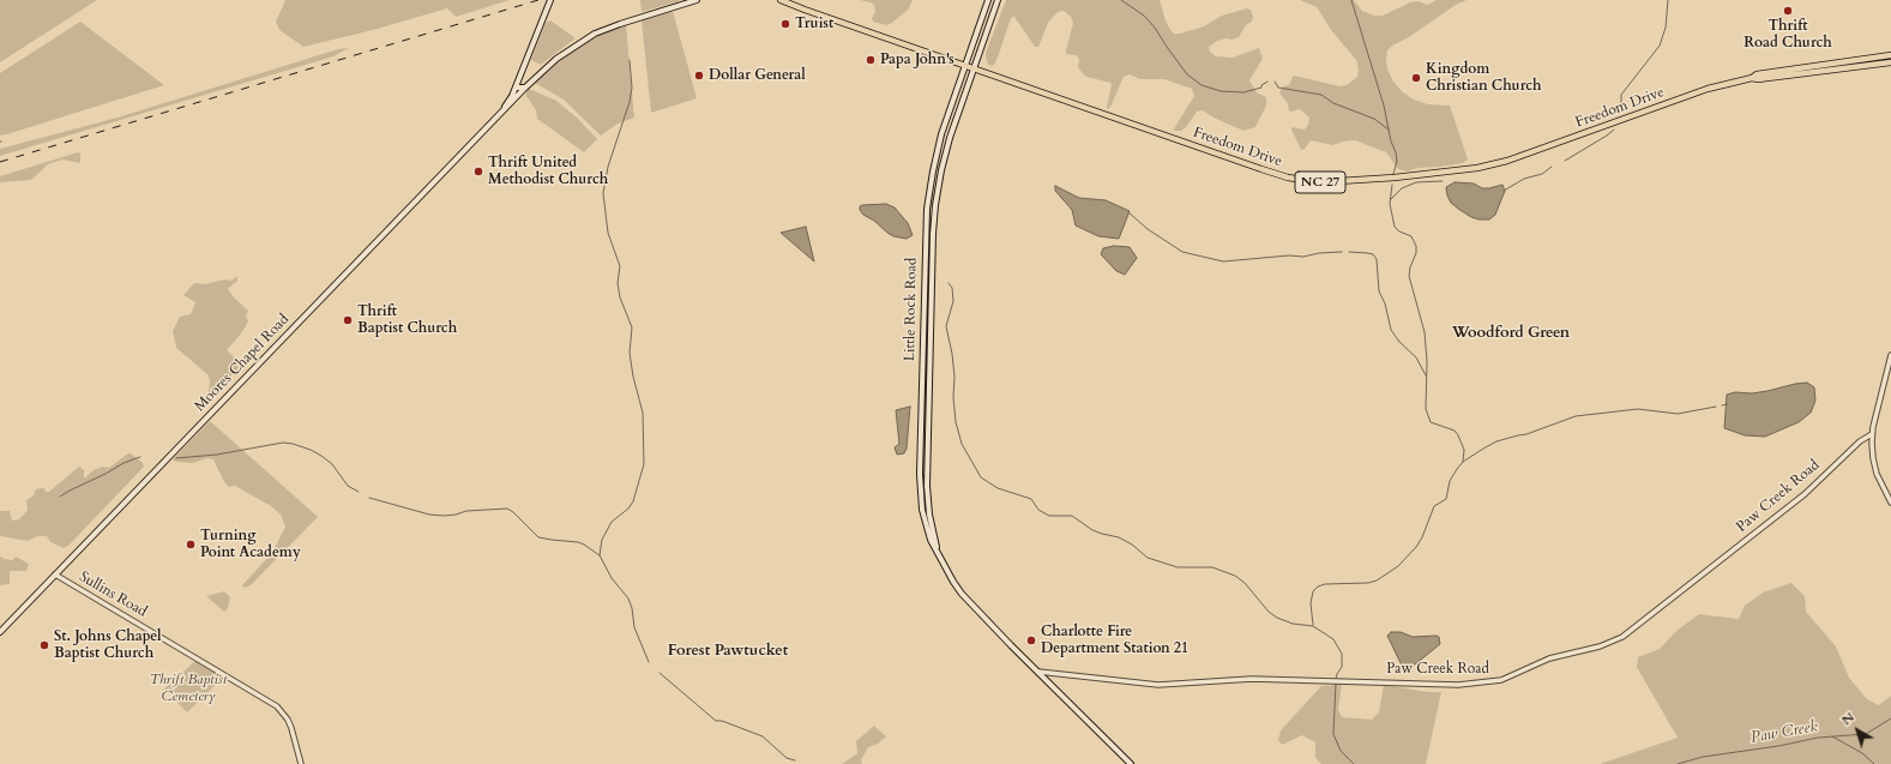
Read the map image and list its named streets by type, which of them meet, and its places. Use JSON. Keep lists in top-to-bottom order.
{
  "streets": {
    "main road": [
      "Freedom Drive",
      "NC 27",
      "Little Rock Road",
      "Moores Chapel Road"
    ],
    "street": ["Paw Creek Road", "Sullins Road"]
  },
  "crossings": [
    ["Freedom Drive", "Little Rock Road"],
    ["Little Rock Road", "Paw Creek Road"],
    ["Moores Chapel Road", "Sullins Road"]
  ],
  "districts": ["Woodford Green", "Forest Pawtucket"],
  "water": ["Paw Creek"],
  "parks": ["Thrift Baptist Cemetery"],
  "places": [
    "Thrift Road Church",
    "Truist",
    "Papa John's",
    "Dollar General",
    "Kingdom Christian Church",
    "Thrift United Methodist Church",
    "Thrift Baptist Church",
    "Turning Point Academy",
    "Charlotte Fire Department Station 21",
    "St. Johns Chapel Baptist Church"
  ],
  "north": "top left"
}
